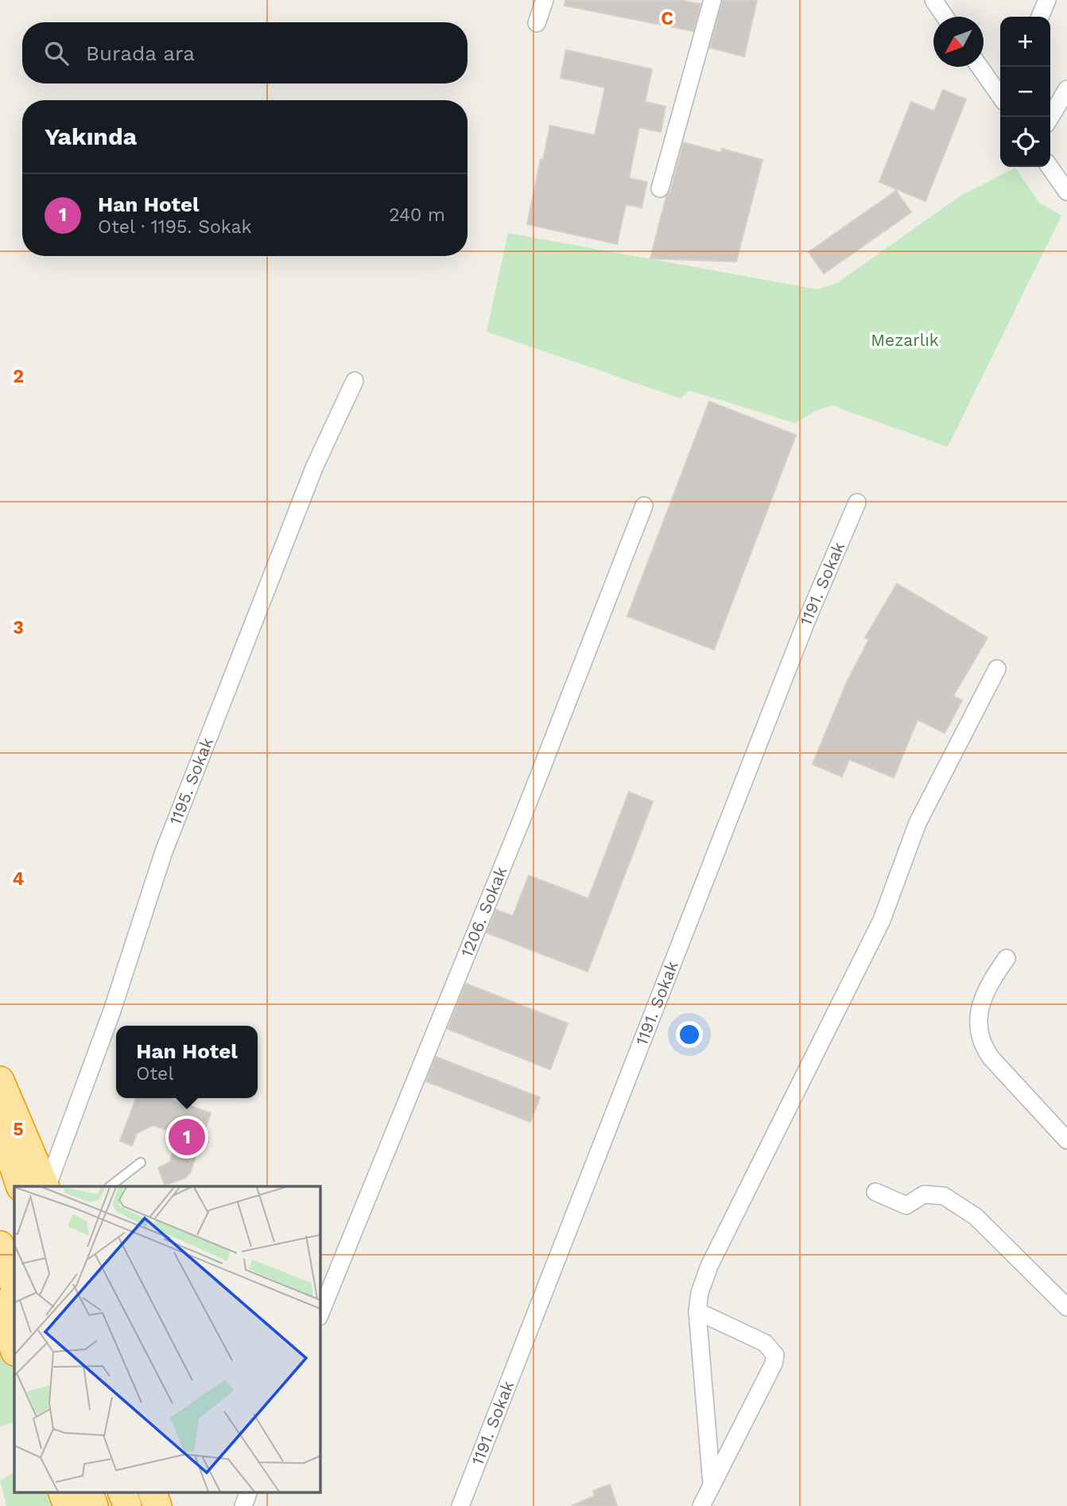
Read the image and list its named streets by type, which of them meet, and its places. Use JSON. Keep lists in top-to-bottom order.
{
  "streets": {
    "street": ["1191. Sokak", "1195. Sokak", "1206. Sokak"]
  },
  "parks": ["Mezarlık"],
  "north": "bottom left",
  "page": {
    "map_buttons": ["+", "−"],
    "search": "Burada ara",
    "heading": "Yakında",
    "list": [
      {
        "mark": "1",
        "name": "Han Hotel",
        "note": "Otel · 1195. Sokak",
        "value": "240 m"
      }
    ],
    "popup": ["Han Hotel", "Otel"],
    "pins": "1"
  },
  "grid": {
    "columns": ["C"],
    "rows": [
      "2",
      "3",
      "4",
      "5"
    ]
  }
}
